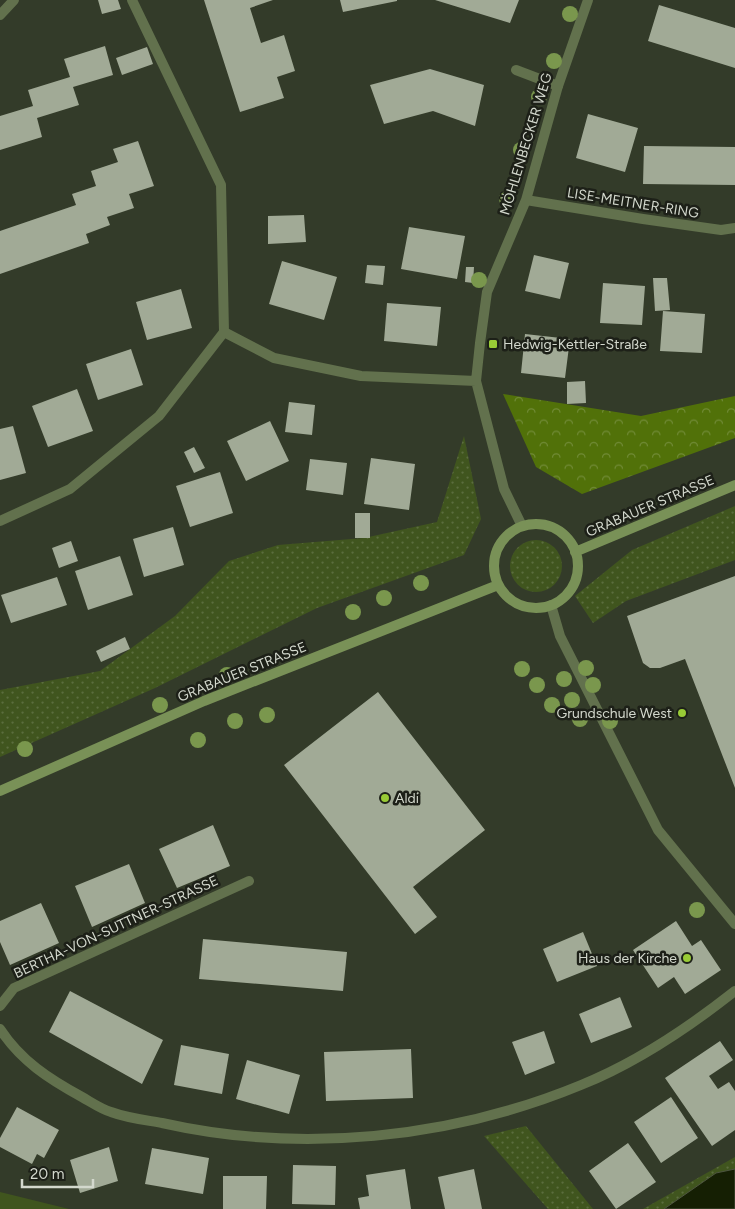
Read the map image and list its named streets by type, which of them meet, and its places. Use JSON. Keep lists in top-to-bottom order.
{
  "streets": {
    "main road": ["GRABAUER STRASSE"],
    "street": ["MÖHLENBECKER WEG", "LISE-MEITNER-RING", "BERTHA-VON-SUTTNER-STRASSE"]
  },
  "crossings": [
    ["MÖHLENBECKER WEG", "LISE-MEITNER-RING"],
    ["MÖHLENBECKER WEG", "GRABAUER STRASSE"]
  ],
  "places": {
    "transit": ["Hedwig-Kettler-Straße"],
    "other": ["Grundschule West", "Aldi", "Haus der Kirche"]
  },
  "scale_bar": "20 m"
}
